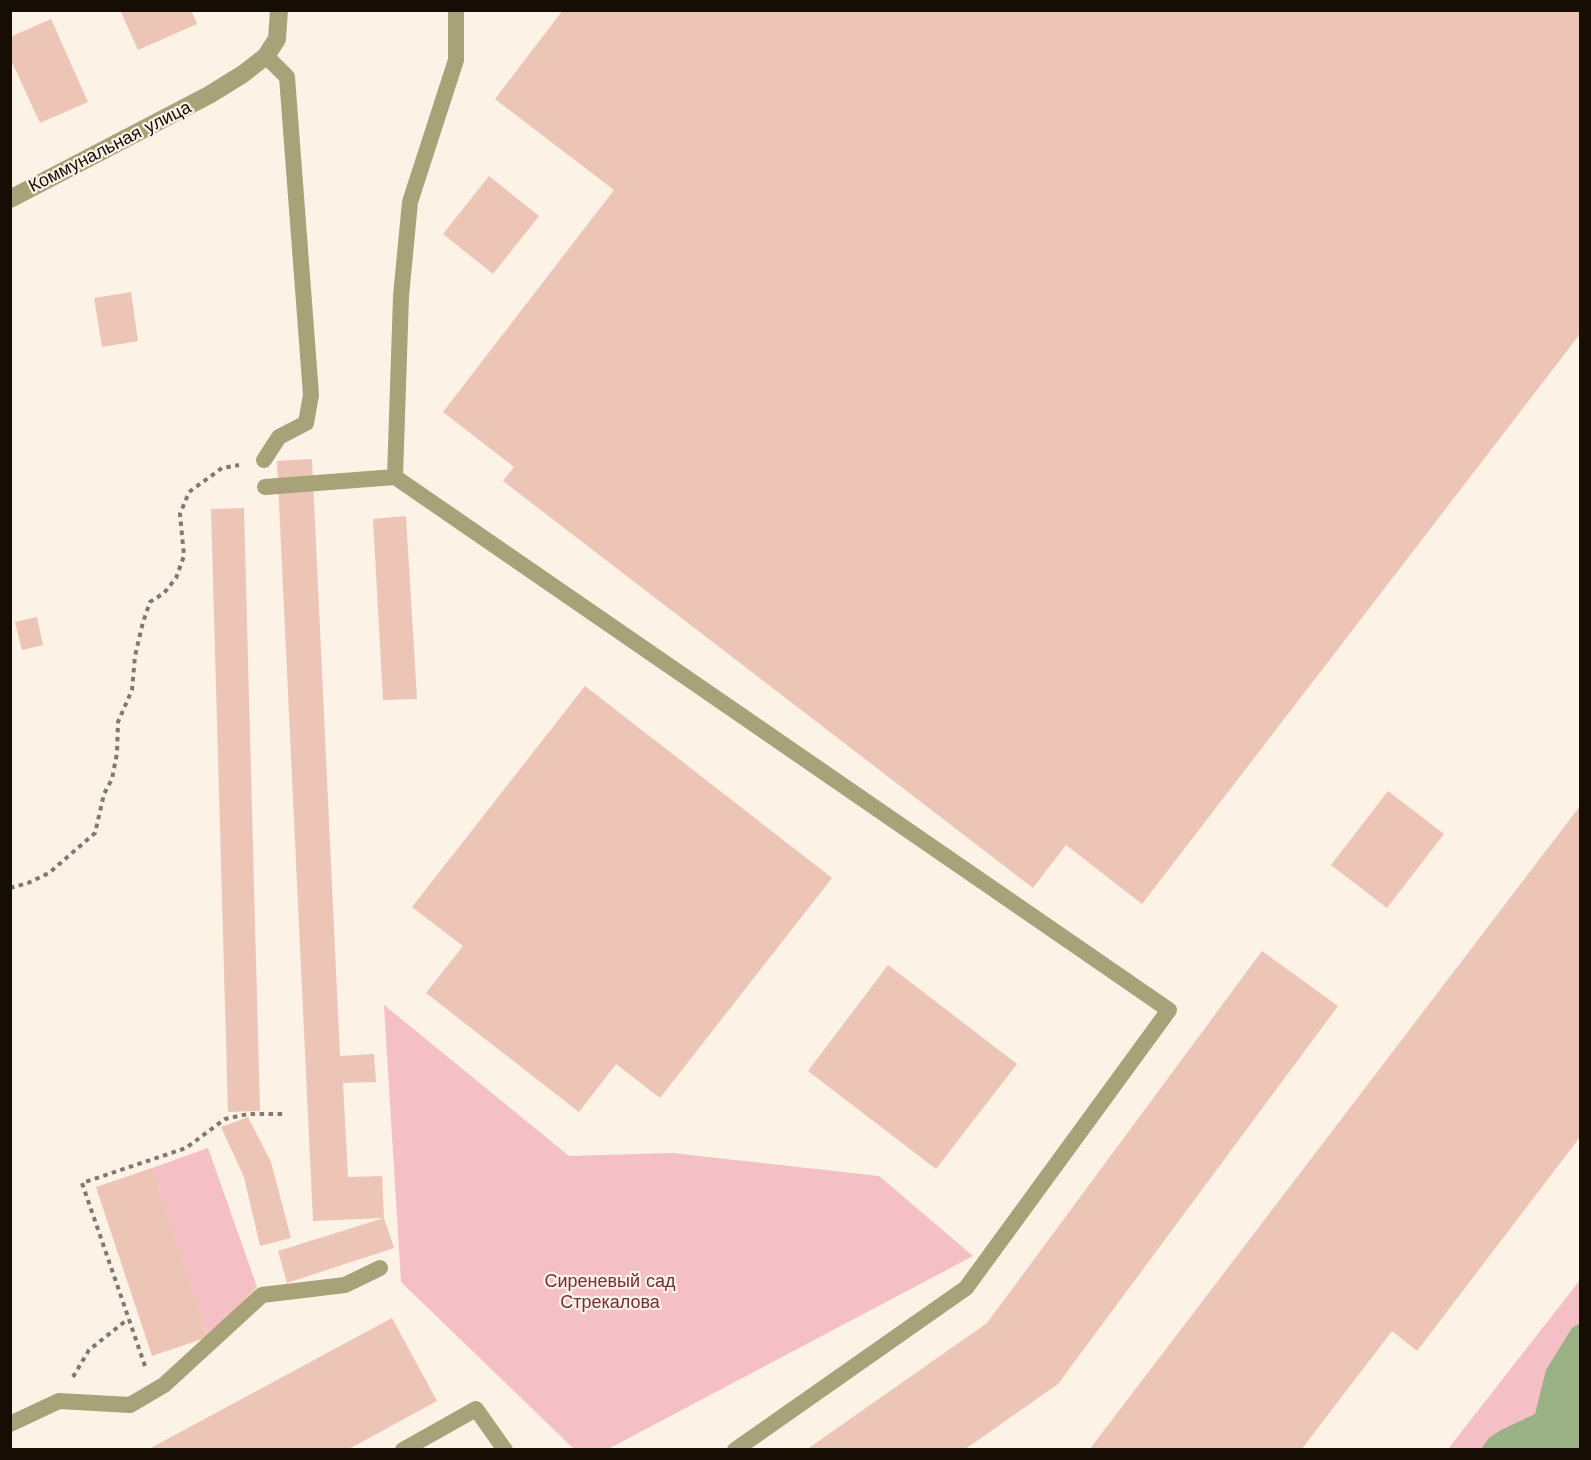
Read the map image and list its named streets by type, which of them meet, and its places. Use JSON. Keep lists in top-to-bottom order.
{
  "streets": {
    "street": ["Коммунальная улица"]
  },
  "parks": ["Сиреневый сад Стрекалова"]
}
